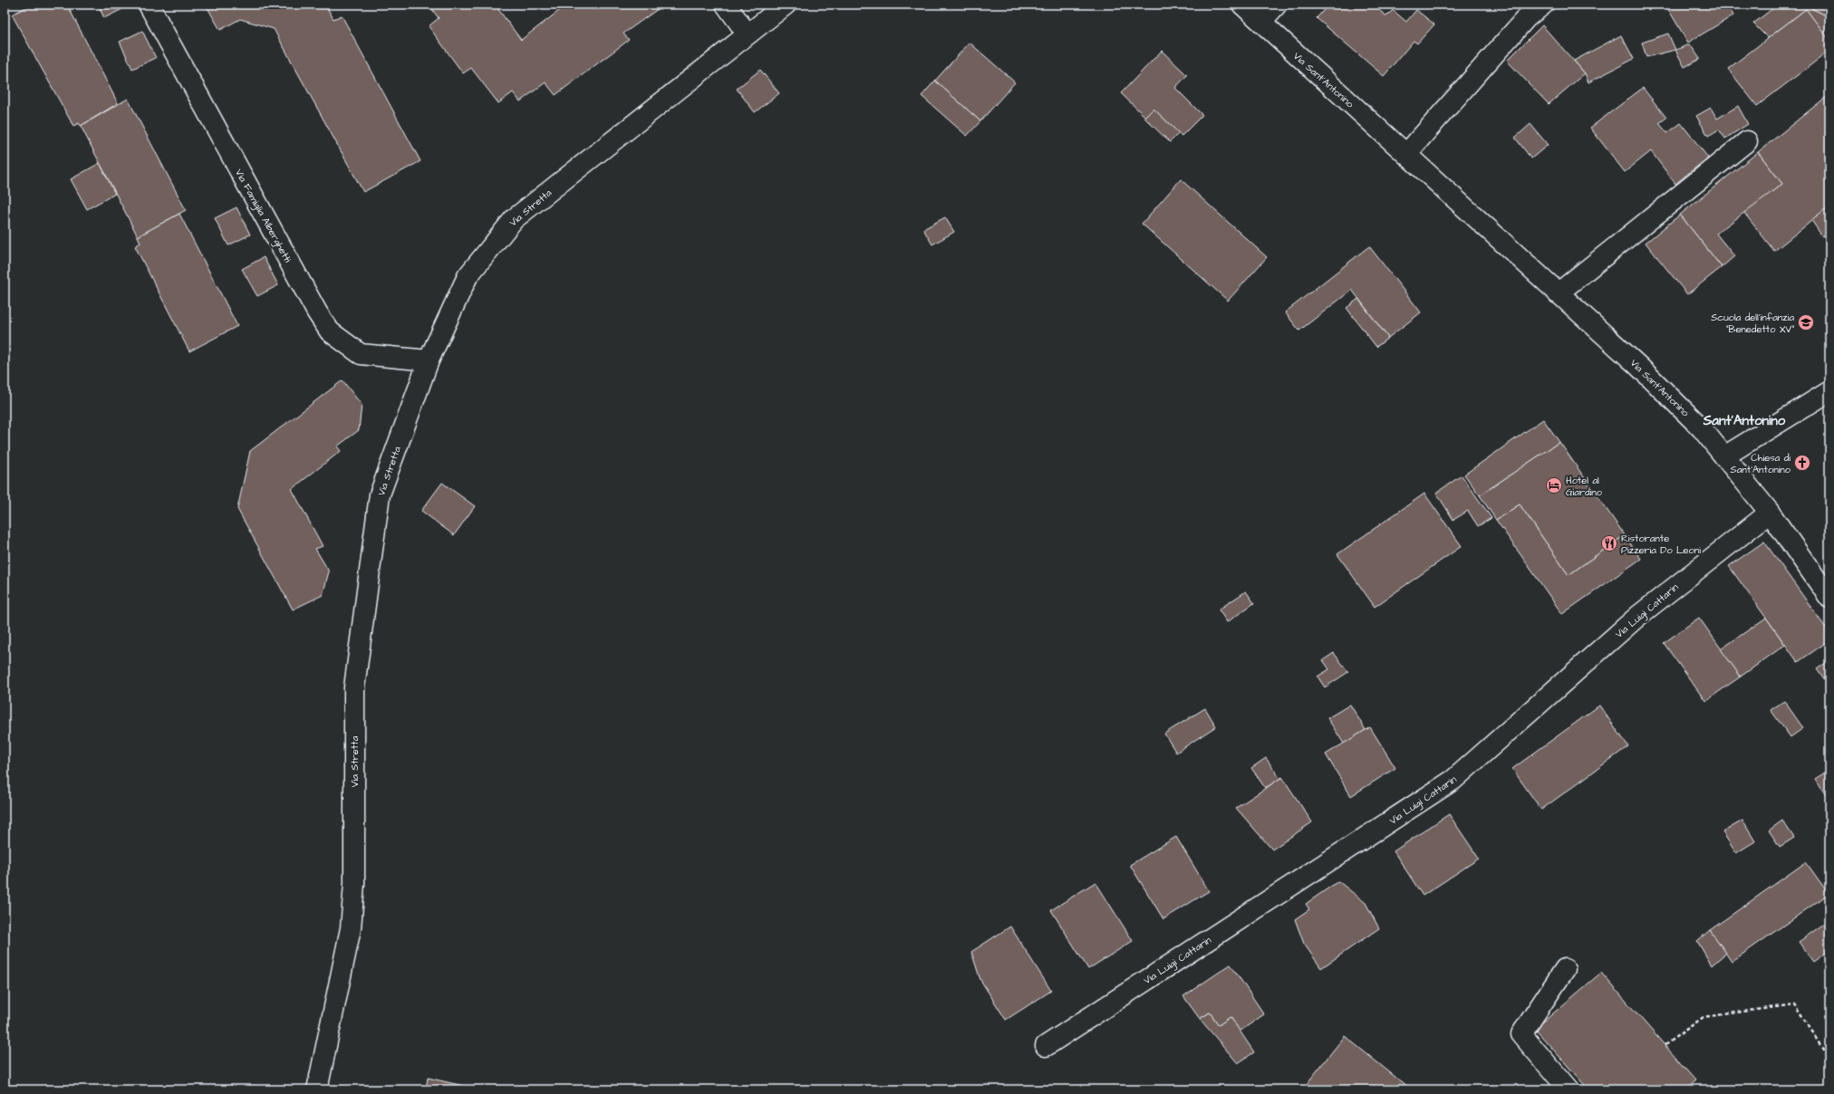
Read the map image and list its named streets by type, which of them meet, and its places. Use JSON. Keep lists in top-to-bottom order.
{
  "streets": {
    "street": [
      "Via Sant'Antonino",
      "Via Stretta",
      "Via Famiglia Alberghetti",
      "Via Luigi Cattarin"
    ]
  },
  "crossings": [
    ["Via Sant'Antonino", "Via Luigi Cattarin"],
    ["Via Stretta", "Via Famiglia Alberghetti"]
  ],
  "districts": ["Sant'Antonino"],
  "places": {
    "school or university": ["Scuola dell'infanzia \"Benedetto XV\""],
    "church": ["Chiesa di Sant'Antonino"],
    "hotel": ["Hotel al Giardino"],
    "restaurant": ["Ristorante Pizzeria Do Leoni"]
  }
}
